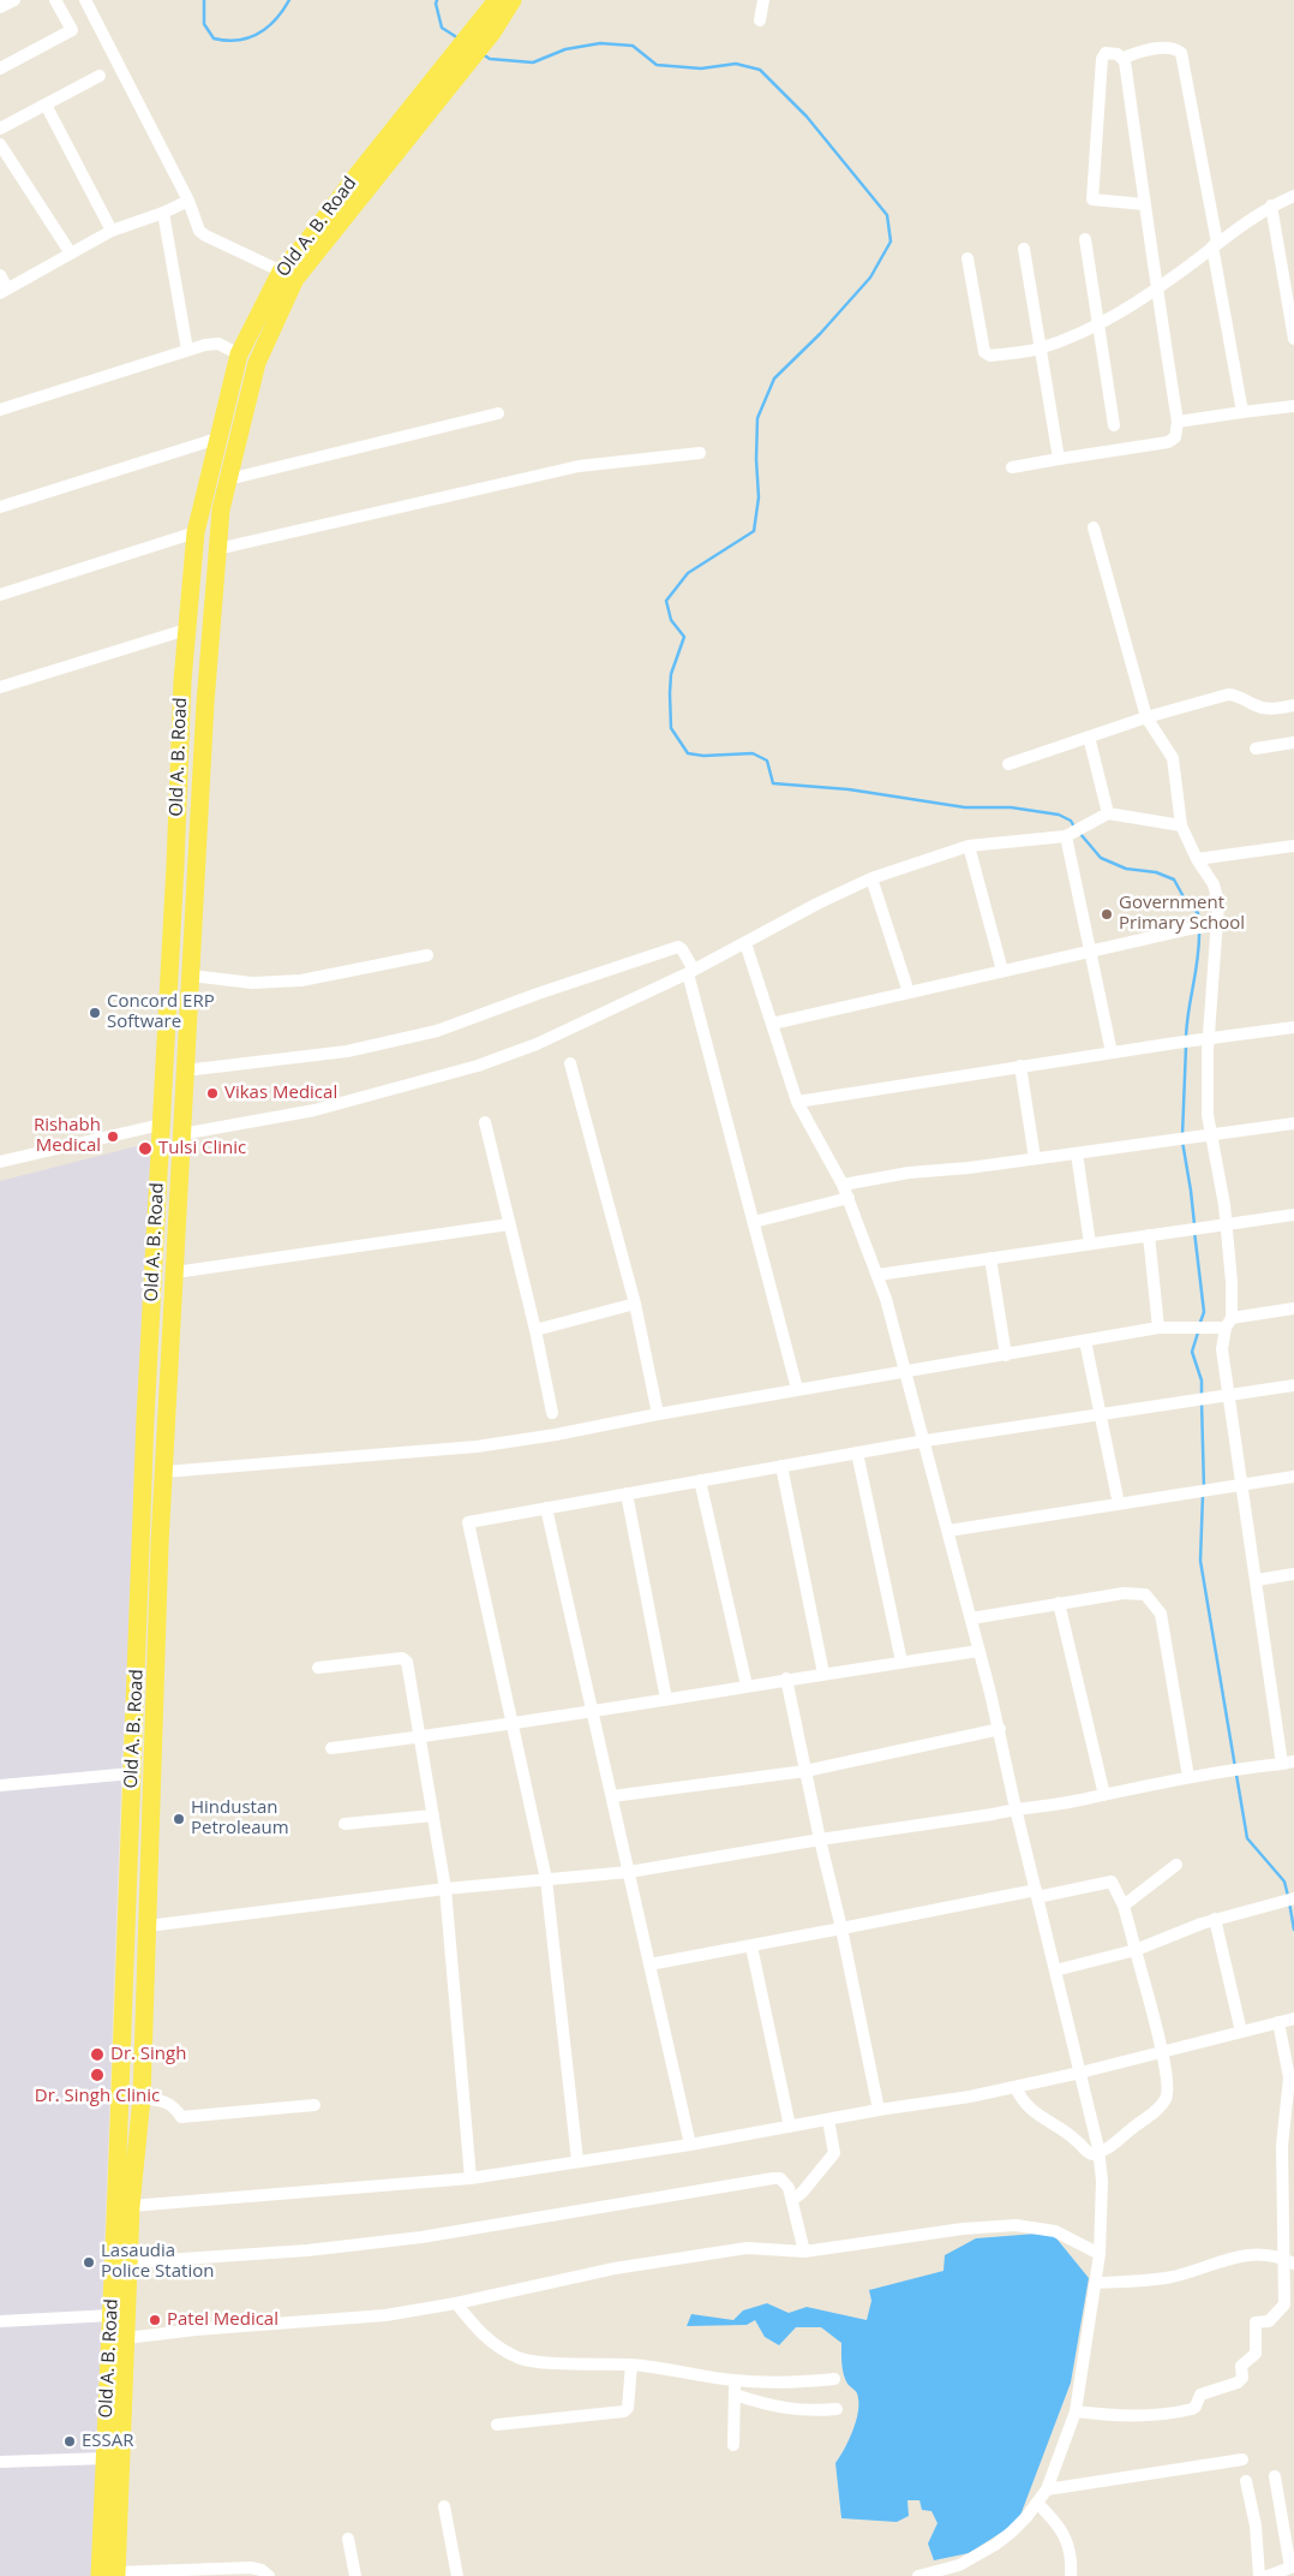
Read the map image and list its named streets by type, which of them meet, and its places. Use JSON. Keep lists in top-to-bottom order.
{
  "streets": {
    "main road": ["Old A. B. Road"]
  },
  "places": [
    "Government Primary School",
    "Concord ERP Software",
    "Vikas Medical",
    "Rishabh Medical",
    "Tulsi Clinic",
    "Hindustan Petroleaum",
    "Dr. Singh",
    "Dr. Singh Clinic",
    "Lasaudia Police Station",
    "Patel Medical",
    "ESSAR"
  ]
}
